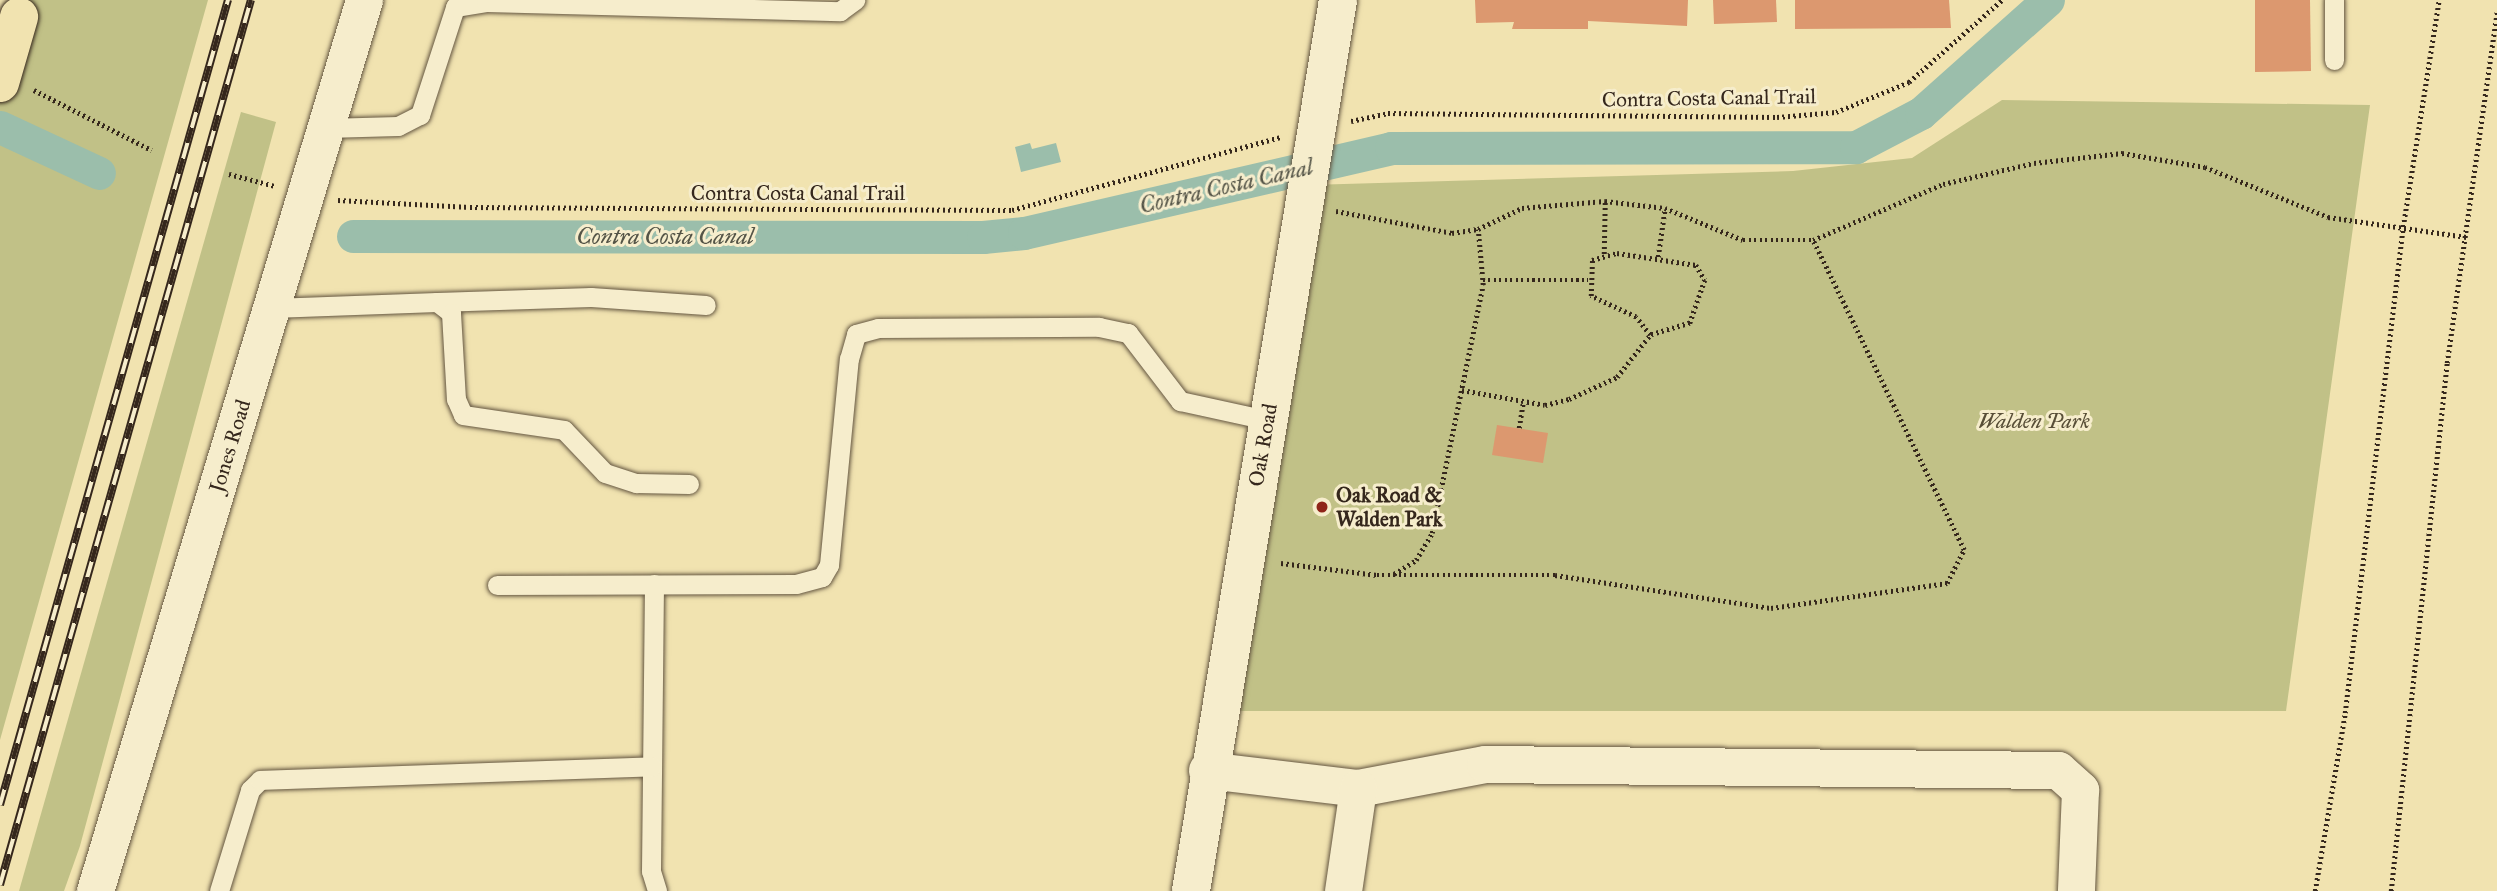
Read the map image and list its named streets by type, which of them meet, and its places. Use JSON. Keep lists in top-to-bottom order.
{
  "streets": {
    "main road": ["Oak Road"],
    "street": ["Jones Road"],
    "path": ["Contra Costa Canal Trail"]
  },
  "water": ["Contra Costa Canal"],
  "parks": ["Walden Park"],
  "places": ["Oak Road & Walden Park"]
}
